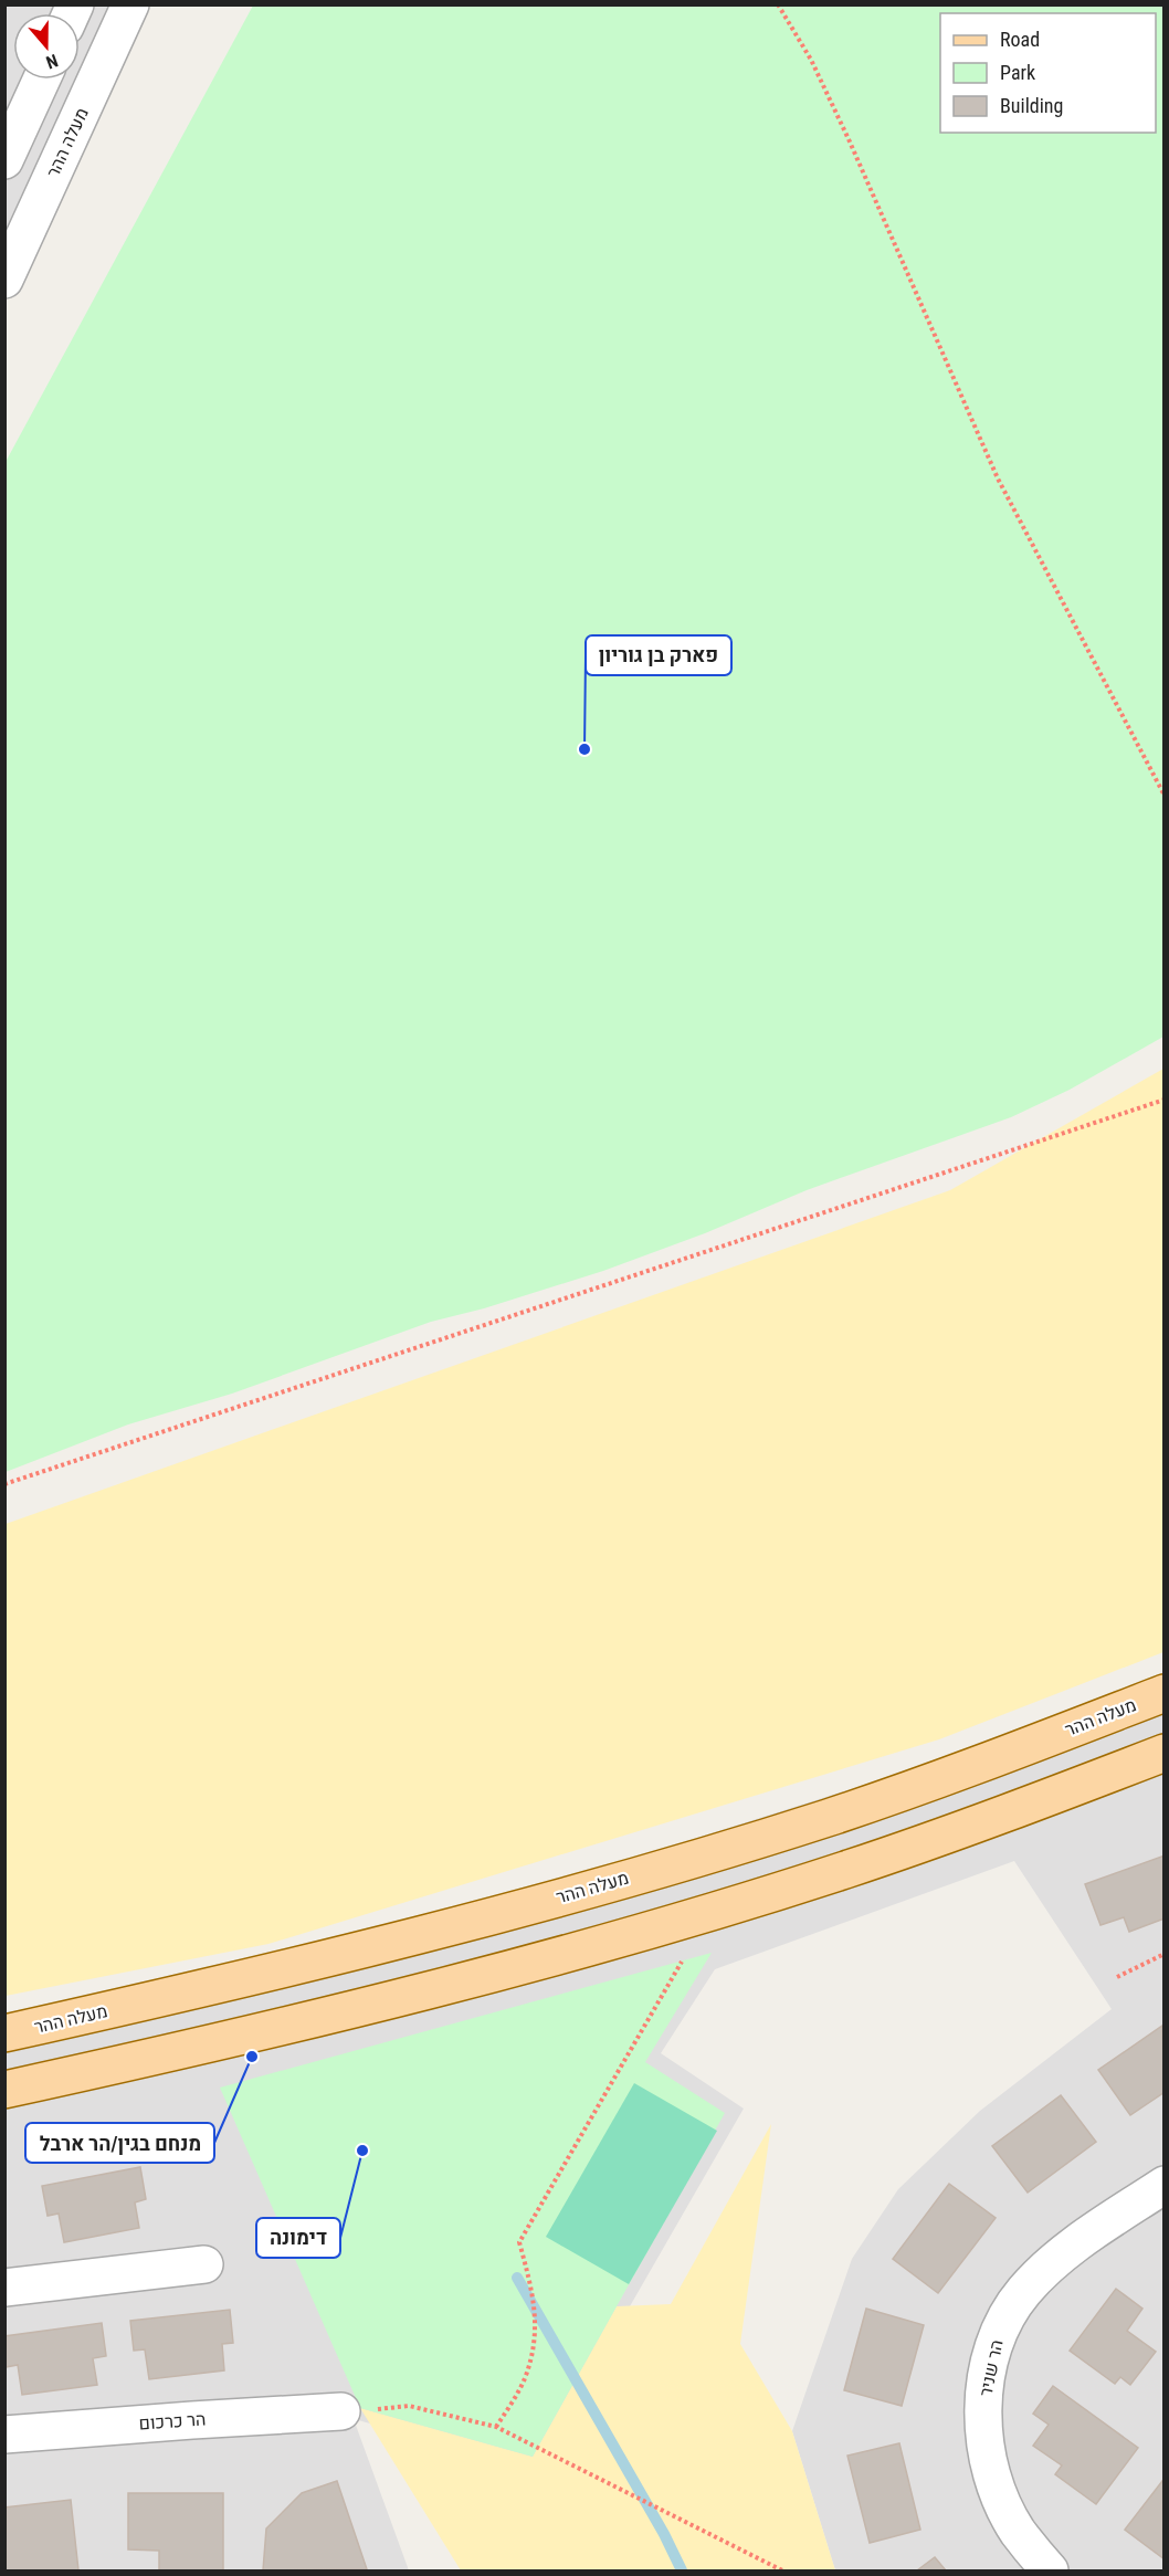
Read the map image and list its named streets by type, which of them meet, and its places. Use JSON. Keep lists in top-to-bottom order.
{
  "streets": {
    "main road": ["מעלה ההר"],
    "street": ["הר שניר", "הר כרכום"]
  },
  "places": ["פארק בן גוריון", "מנחם בגין/הר ארבל", "דימונה"],
  "legend": ["Road", "Park", "Building"],
  "north": "bottom"
}
